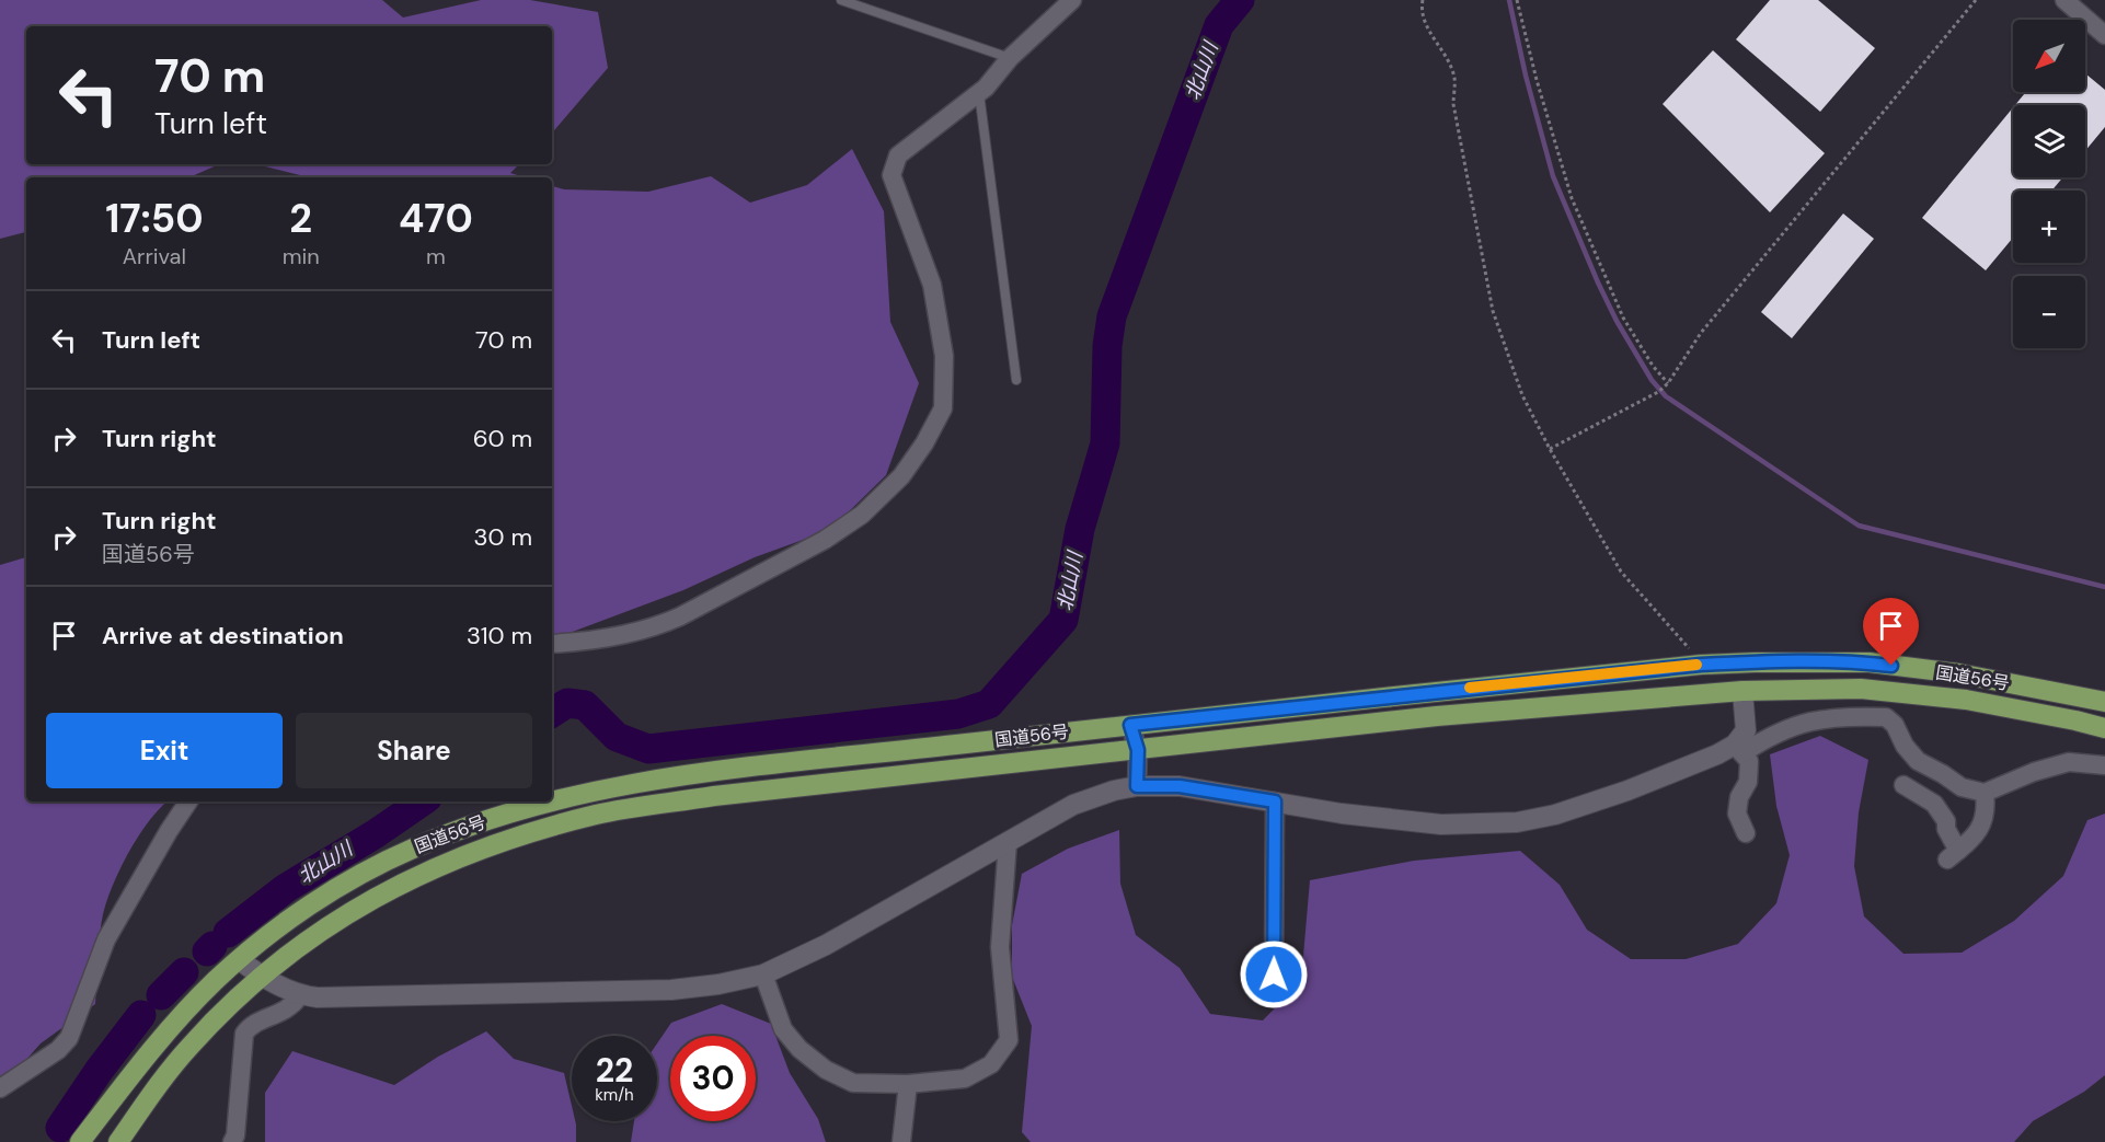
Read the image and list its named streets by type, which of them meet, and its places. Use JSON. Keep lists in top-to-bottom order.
{
  "streets": {
    "highway": ["国道56号"]
  },
  "water": ["北山川"],
  "north": "bottom left",
  "page": {
    "map_buttons": ["+", "−"],
    "turn": ["70 m", "Turn left"],
    "eta": [
      "17:50",
      "Arrival",
      "2",
      "min",
      "470",
      "m"
    ],
    "list": [
      {
        "name": "Turn left",
        "value": "70 m"
      },
      {
        "name": "Turn right",
        "value": "60 m"
      },
      {
        "name": "Turn right",
        "note": "国道56号",
        "value": "30 m"
      },
      {
        "name": "Arrive at destination",
        "value": "310 m"
      }
    ],
    "buttons": ["Exit", "Share"],
    "speed": "22 km/h",
    "limit": "30"
  }
}
